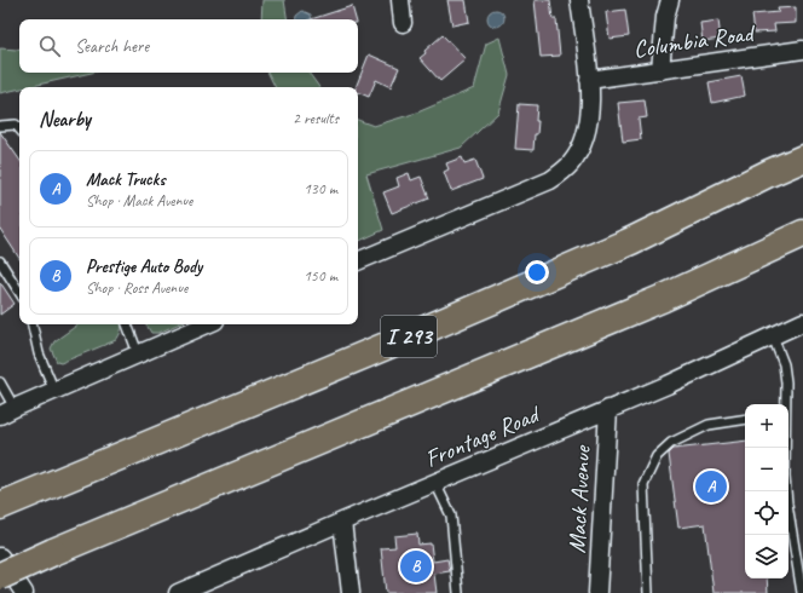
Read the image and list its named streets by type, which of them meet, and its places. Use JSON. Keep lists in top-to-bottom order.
{
  "streets": {
    "highway": ["I 293"],
    "street": ["Columbia Road", "Frontage Road", "Mack Avenue"]
  },
  "crossings": [
    ["Frontage Road", "Mack Avenue"]
  ],
  "page": {
    "search": "Search here",
    "heading": ["Nearby", "2 results"],
    "list": [
      {
        "mark": "A",
        "name": "Mack Trucks",
        "note": "Shop · Mack Avenue",
        "value": "130 m"
      },
      {
        "mark": "B",
        "name": "Prestige Auto Body",
        "note": "Shop · Ross Avenue",
        "value": "150 m"
      }
    ],
    "map_buttons": ["+", "−"],
    "pins": ["A", "B"]
  }
}
